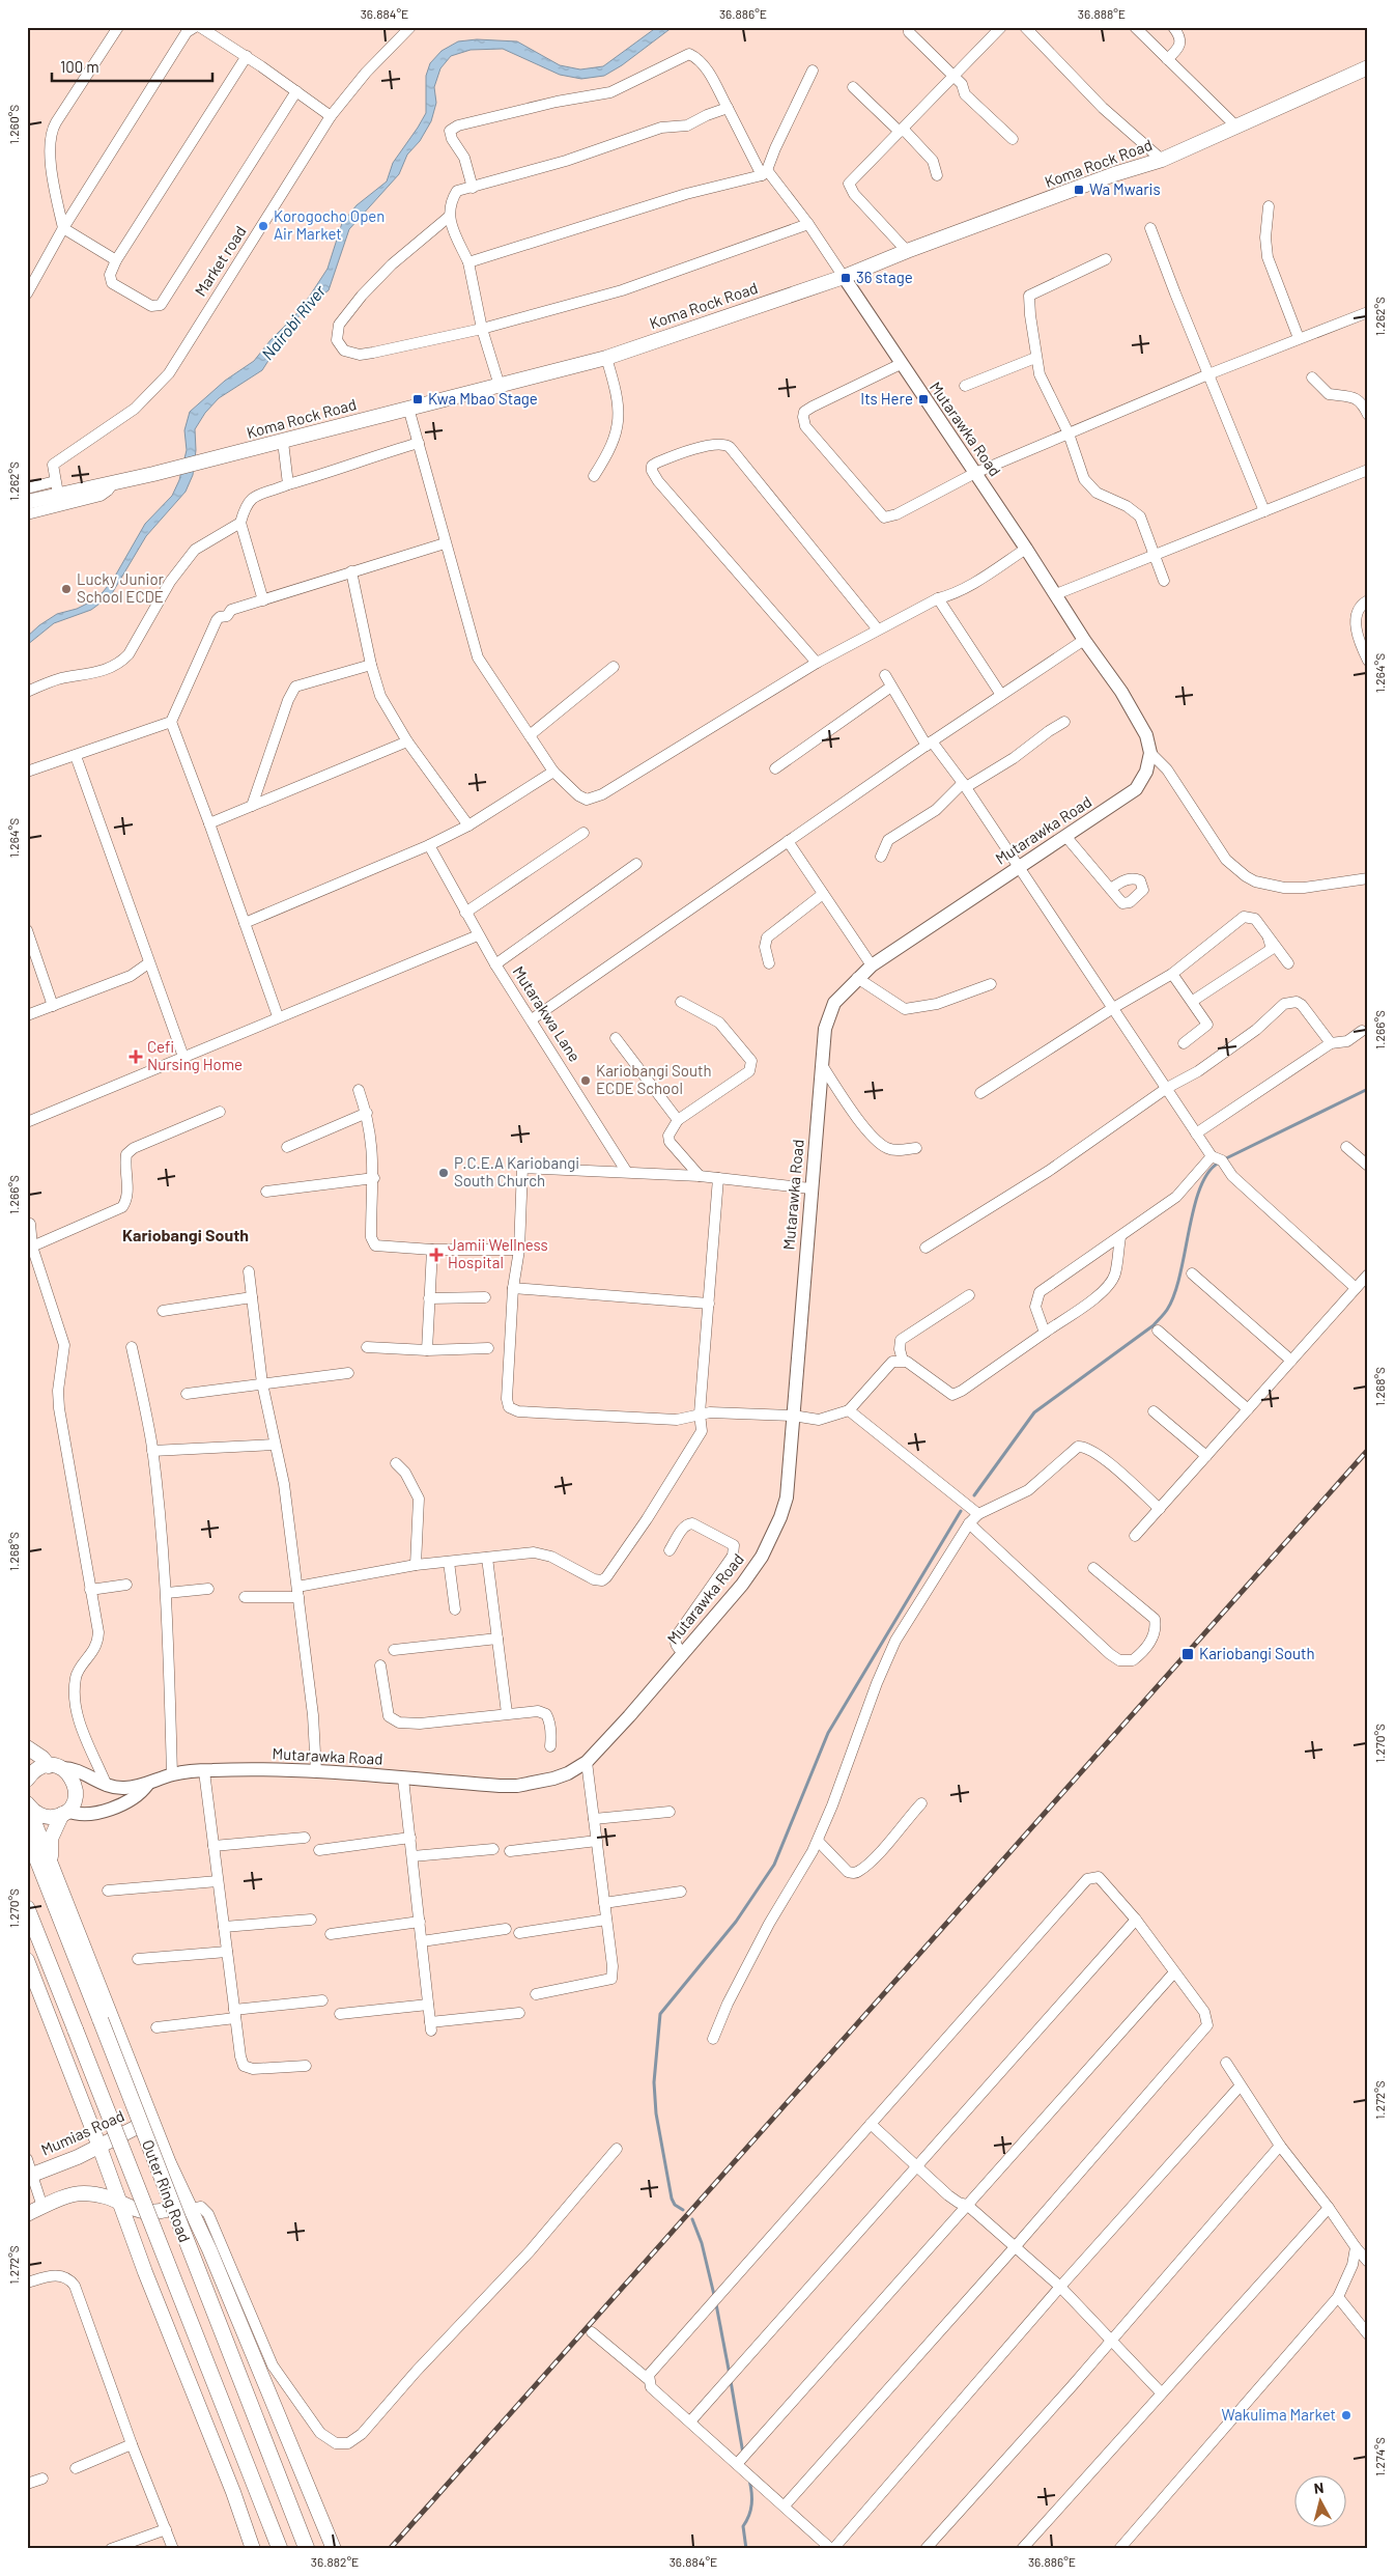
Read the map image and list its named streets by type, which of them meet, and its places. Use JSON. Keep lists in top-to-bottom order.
{
  "streets": {
    "main road": [
      "Koma Rock Road",
      "Mutarawka Road",
      "Mumias Road",
      "Outer Ring Road"
    ],
    "street": ["Market road", "Mutarakwa Lane"]
  },
  "crossings": [
    ["Koma Rock Road", "Market road"],
    ["Koma Rock Road", "Mutarawka Road"],
    ["Mumias Road", "Outer Ring Road"]
  ],
  "districts": ["Kariobangi South"],
  "water": ["Nairobi River"],
  "places": {
    "transit": [
      "Wa Mwaris",
      "36 stage",
      "Kwa Mbao Stage",
      "Its Here",
      "Kariobangi South"
    ],
    "other": [
      "Korogocho Open Air Market",
      "Lucky Junior School ECDE",
      "Kariobangi South ECDE School",
      "P.C.E.A Kariobangi South Church",
      "Wakulima Market"
    ],
    "health": ["Cefi Nursing Home", "Jamii Wellness Hospital"]
  },
  "scale_bar": "100 m",
  "north": "top",
  "coordinates": [
    "36.884°E",
    "36.886°E",
    "36.888°E",
    "1.260°S",
    "1.262°S",
    "1.264°S",
    "1.266°S",
    "1.268°S",
    "1.270°S",
    "1.272°S",
    "1.274°S",
    "36.882°E"
  ]
}
